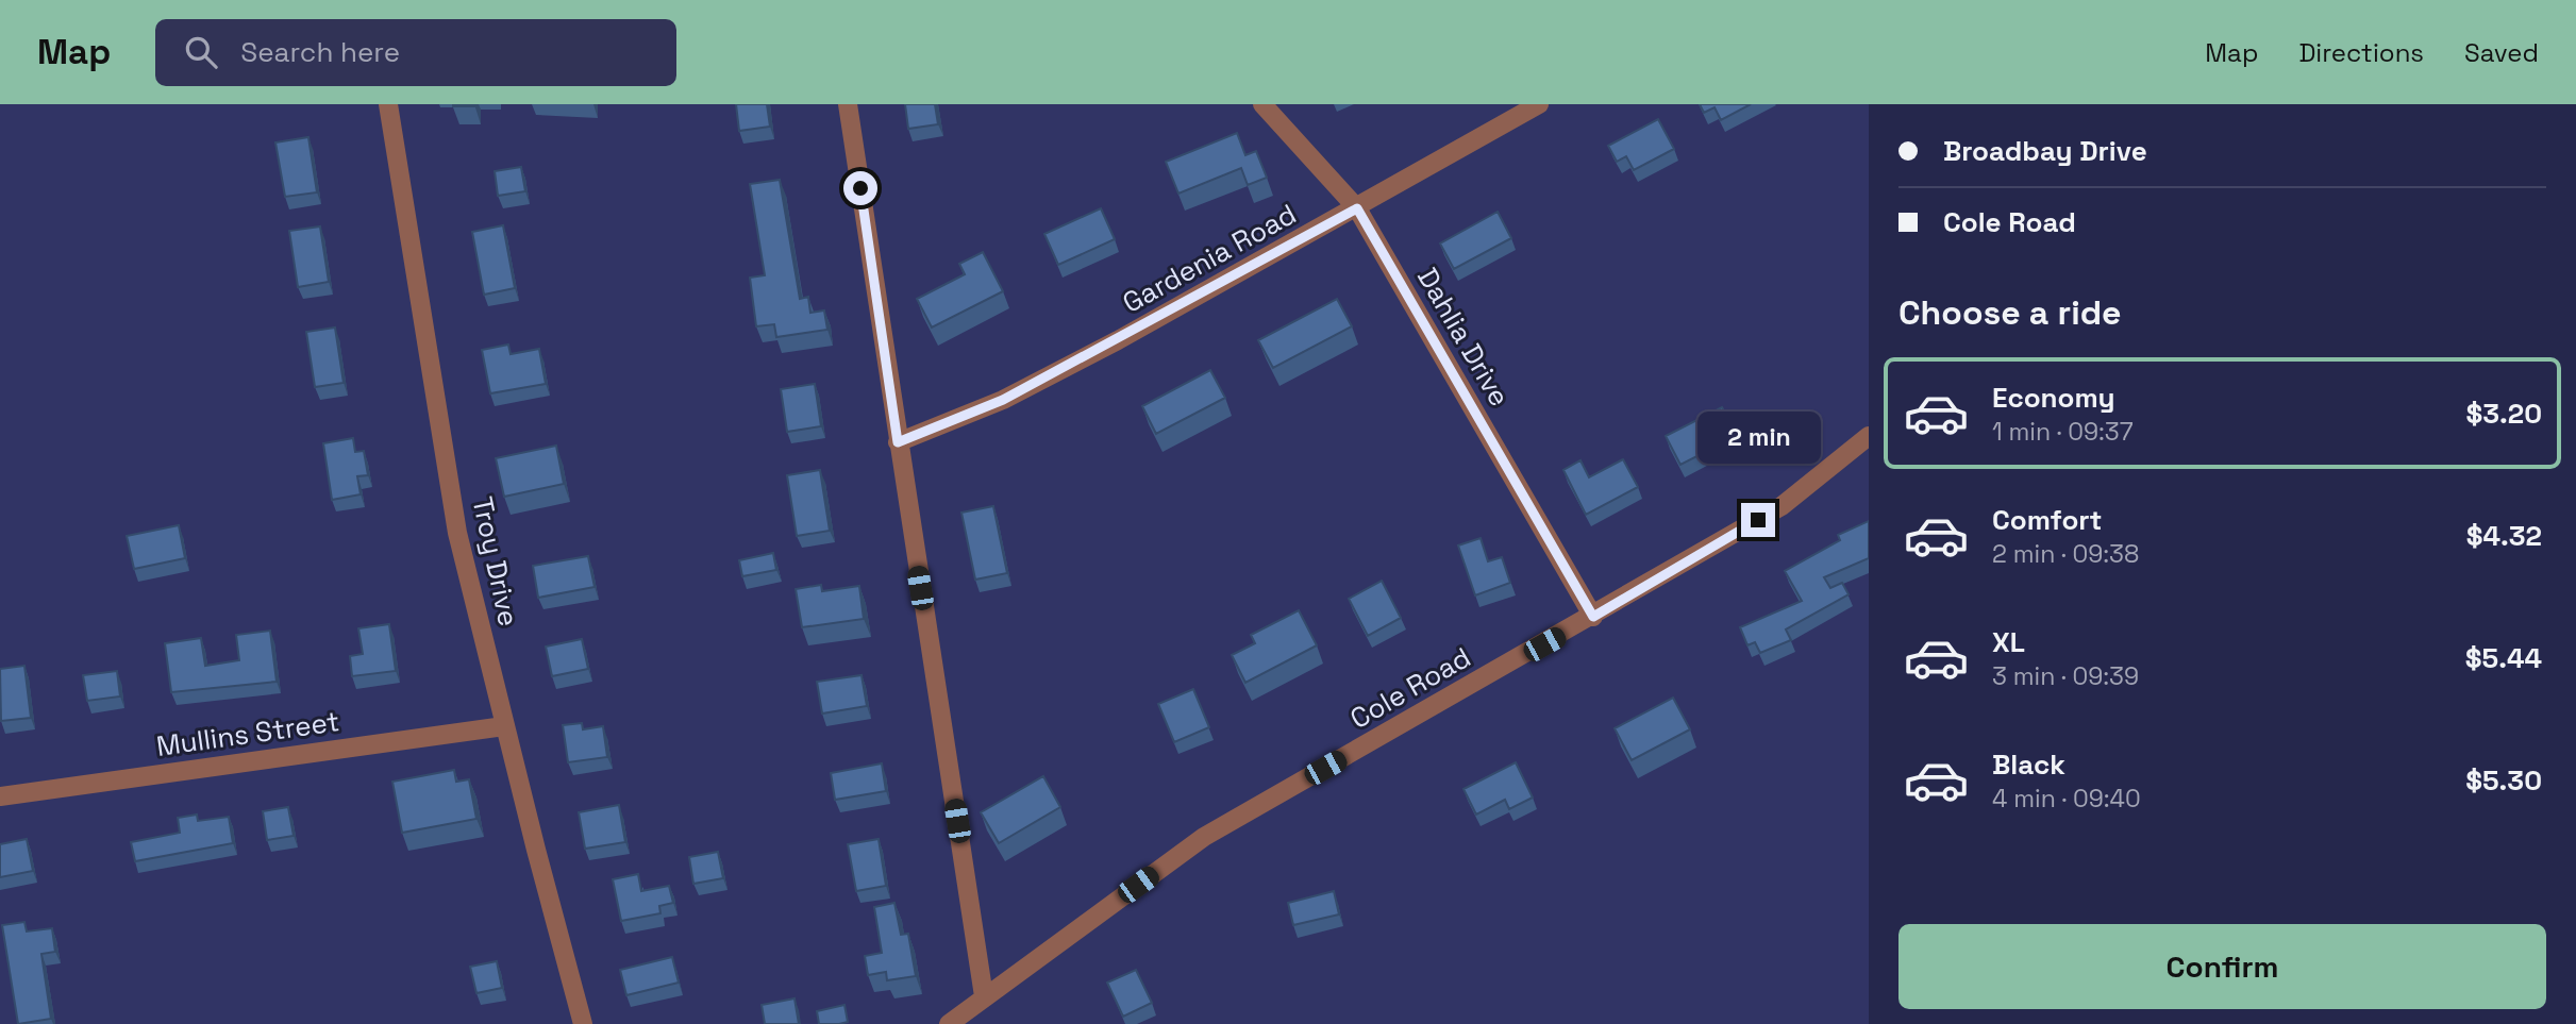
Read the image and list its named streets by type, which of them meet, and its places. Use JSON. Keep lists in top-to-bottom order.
{
  "streets": {
    "street": [
      "Gardenia Road",
      "Dahlia Drive",
      "Troy Drive",
      "Cole Road",
      "Mullins Street"
    ]
  },
  "crossings": [
    ["Gardenia Road", "Dahlia Drive"],
    ["Dahlia Drive", "Cole Road"],
    ["Troy Drive", "Mullins Street"]
  ],
  "page": {
    "header": "Map",
    "search": "Search here",
    "nav": ["Map", "Directions", "Saved"],
    "banner": ["Broadbay Drive", "Cole Road"],
    "heading": "Choose a ride",
    "list": [
      {
        "name": "Economy",
        "note": "1 min · 09:37",
        "value": "$3.20"
      },
      {
        "name": "Comfort",
        "note": "2 min · 09:38",
        "value": "$4.32"
      },
      {
        "name": "XL",
        "note": "3 min · 09:39",
        "value": "$5.44"
      },
      {
        "name": "Black",
        "note": "4 min · 09:40",
        "value": "$5.30"
      }
    ],
    "bubble": "2 min",
    "buttons": "Confirm"
  }
}
